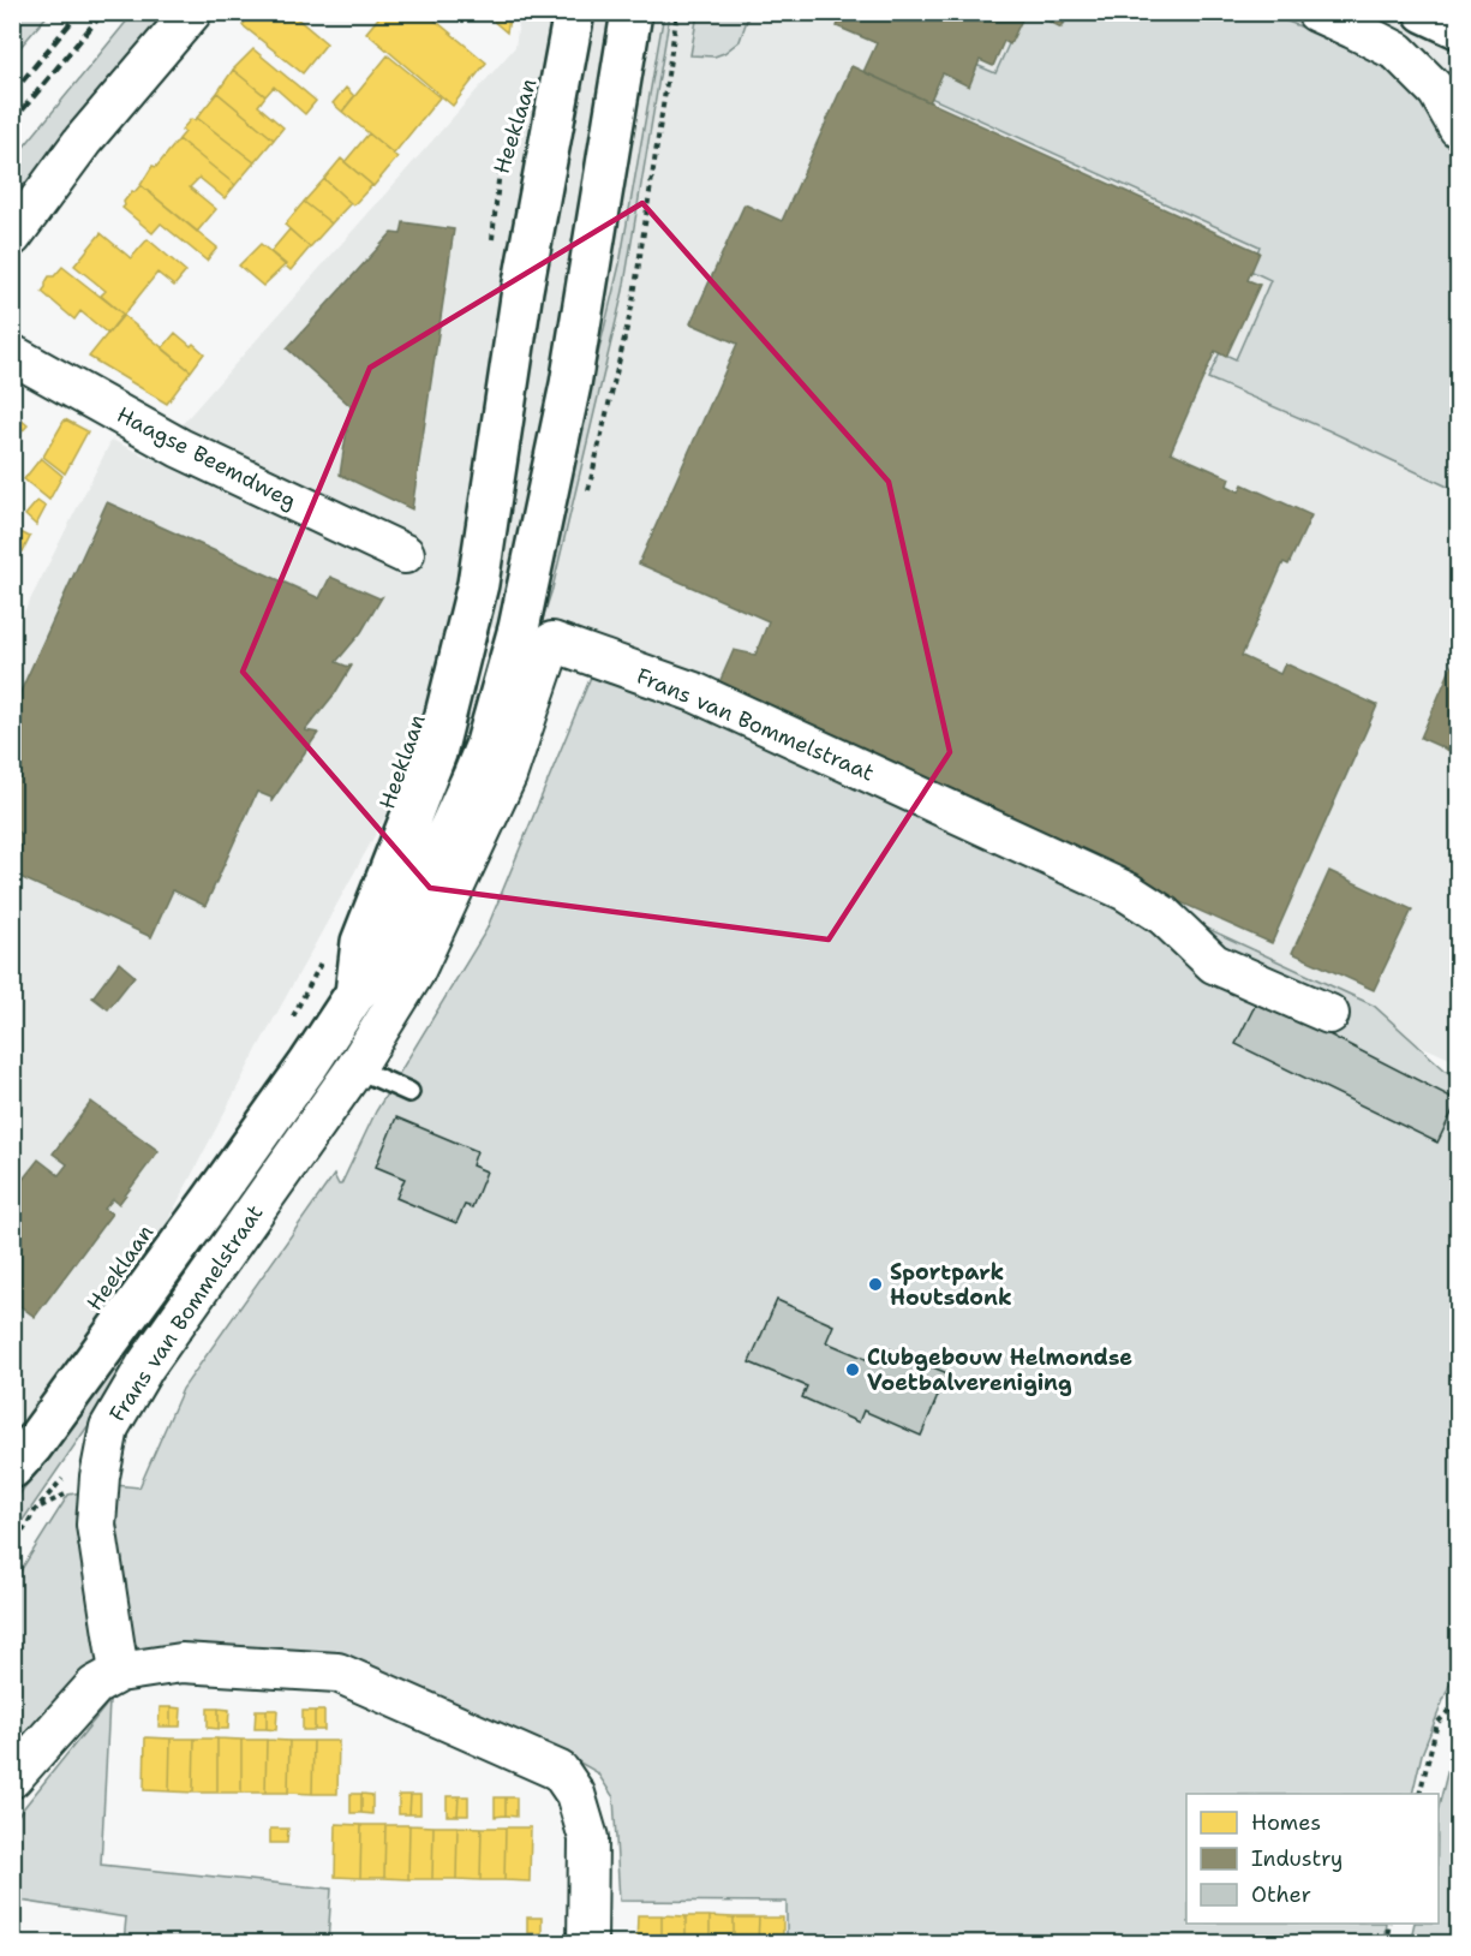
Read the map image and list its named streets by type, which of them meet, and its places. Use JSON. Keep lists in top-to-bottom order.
{
  "streets": {
    "main road": ["Heeklaan"],
    "street": ["Haagse Beemdweg", "Frans van Bommelstraat"]
  },
  "places": ["Sportpark Houtsdonk", "Clubgebouw Helmondse Voetbalvereniging"],
  "legend": ["Homes", "Industry", "Other"]
}
